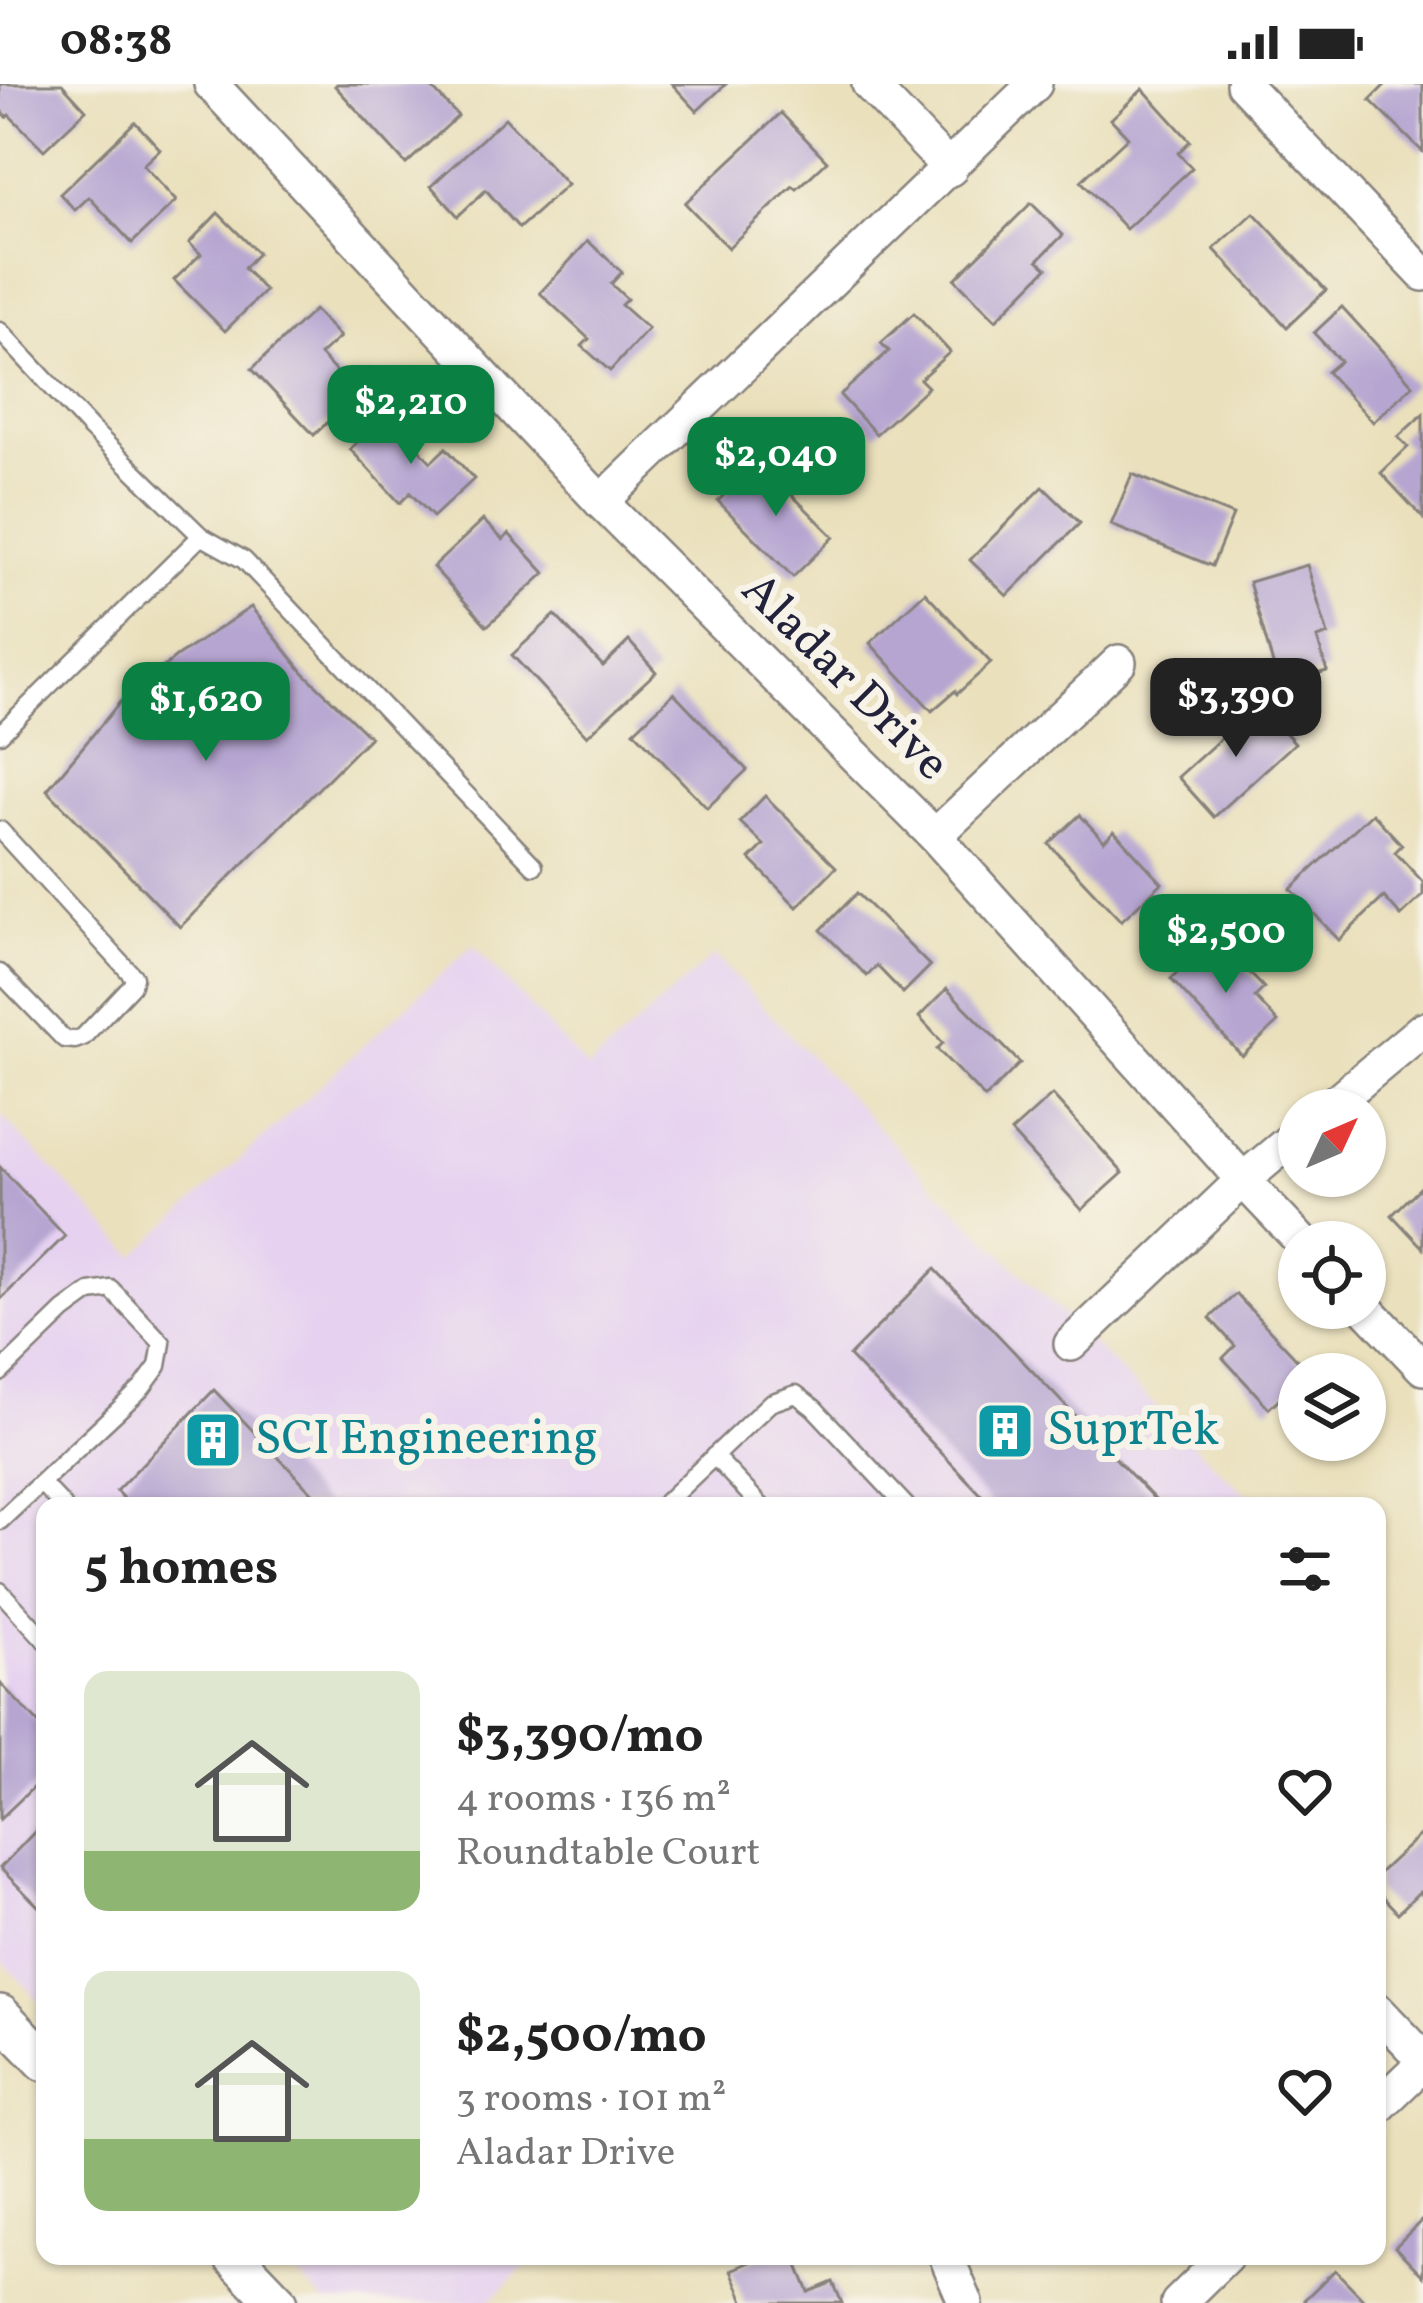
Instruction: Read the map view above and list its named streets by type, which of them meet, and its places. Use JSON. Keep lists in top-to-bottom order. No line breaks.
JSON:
{"streets":{"street":["Aladar Drive"]},"places":{"building":["SuprTek","SCI Engineering"]},"north":"top right","page":{"status":"08:38","price":["$2,210","$2,040","$3,390","$1,620","$2,500"],"heading":"5 homes","list":[{"name":"$3,390/mo","note":"4 rooms · 136 m² · Roundtable Court"},{"name":"$2,500/mo","note":"3 rooms · 101 m² · Aladar Drive"}]}}
